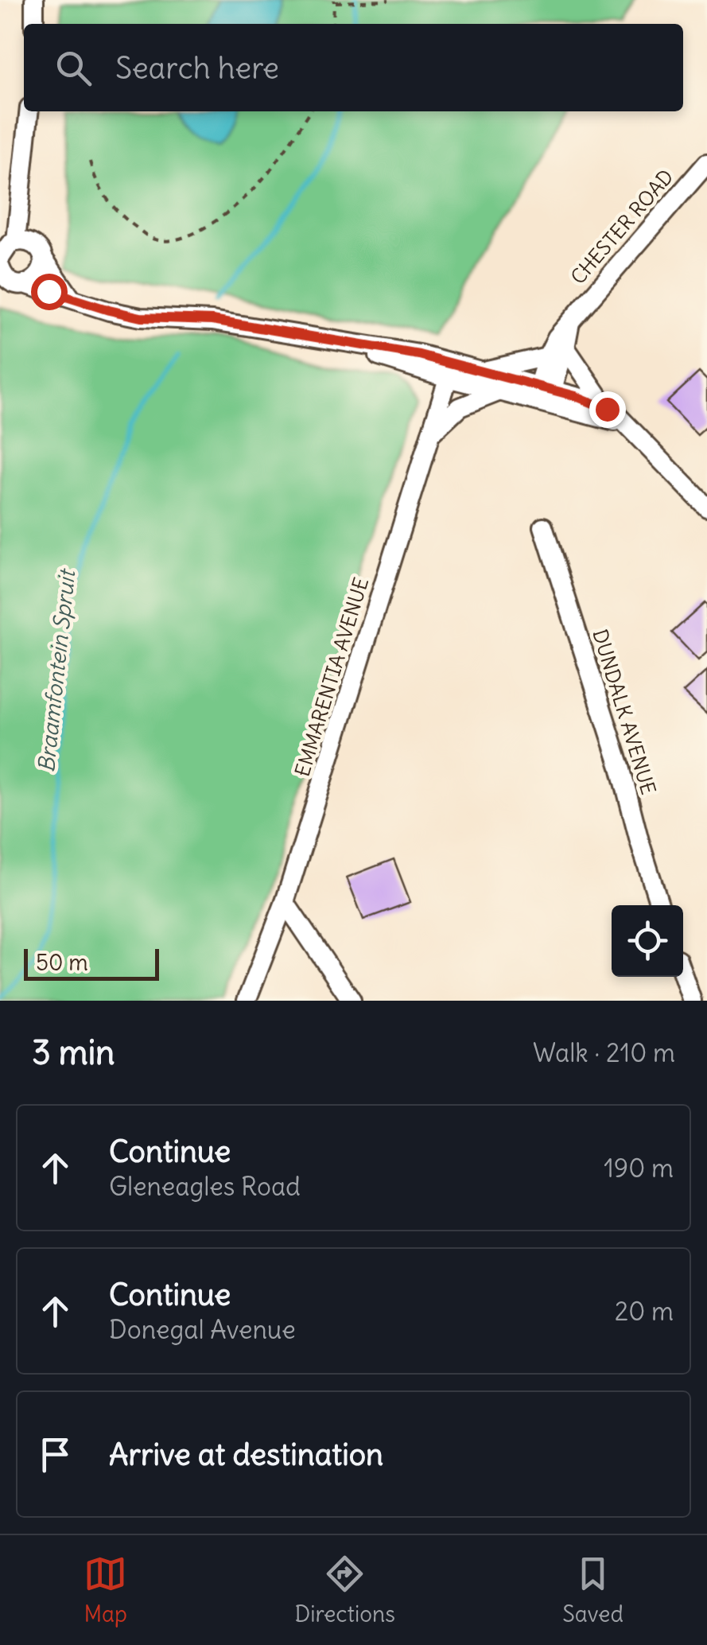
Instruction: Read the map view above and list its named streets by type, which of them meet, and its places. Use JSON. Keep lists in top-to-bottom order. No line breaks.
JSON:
{"streets":{"street":["CHESTER ROAD","EMMARENTIA AVENUE","DUNDALK AVENUE"]},"water":["Braamfontein Spruit"],"scale_bar":"50 m","page":{"search":"Search here","scale":"50 m","heading":["3 min","Walk · 210 m"],"list":[["Continue","Gleneagles Road","190 m"],["Continue","Donegal Avenue","20 m"],"Arrive at destination"],"nav":["Map","Directions","Saved"]}}
